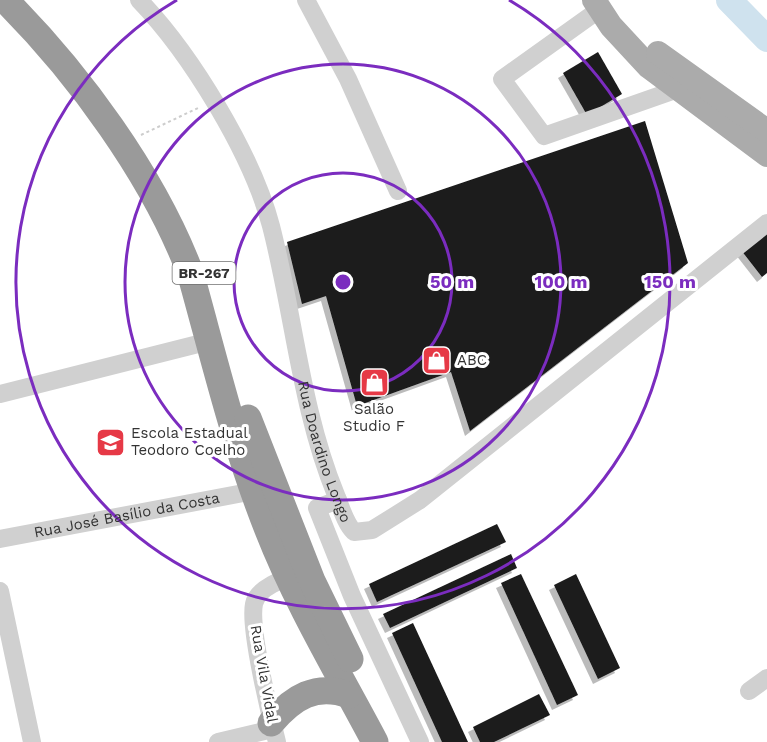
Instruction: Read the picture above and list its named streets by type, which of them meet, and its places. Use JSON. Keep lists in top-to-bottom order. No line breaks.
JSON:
{"streets":{"highway":["BR-267"],"street":["Rua Doardino Longo","Rua José Basílio da Costa","Rua Vila Vidal"]},"crossings":[["BR-267","Rua José Basílio da Costa"],["BR-267","Rua Vila Vidal"]],"places":{"shop":["ABC","Salão Studio F"],"school or university":["Escola Estadual Teodoro Coelho"]},"rings":["50 m","100 m","150 m"]}
